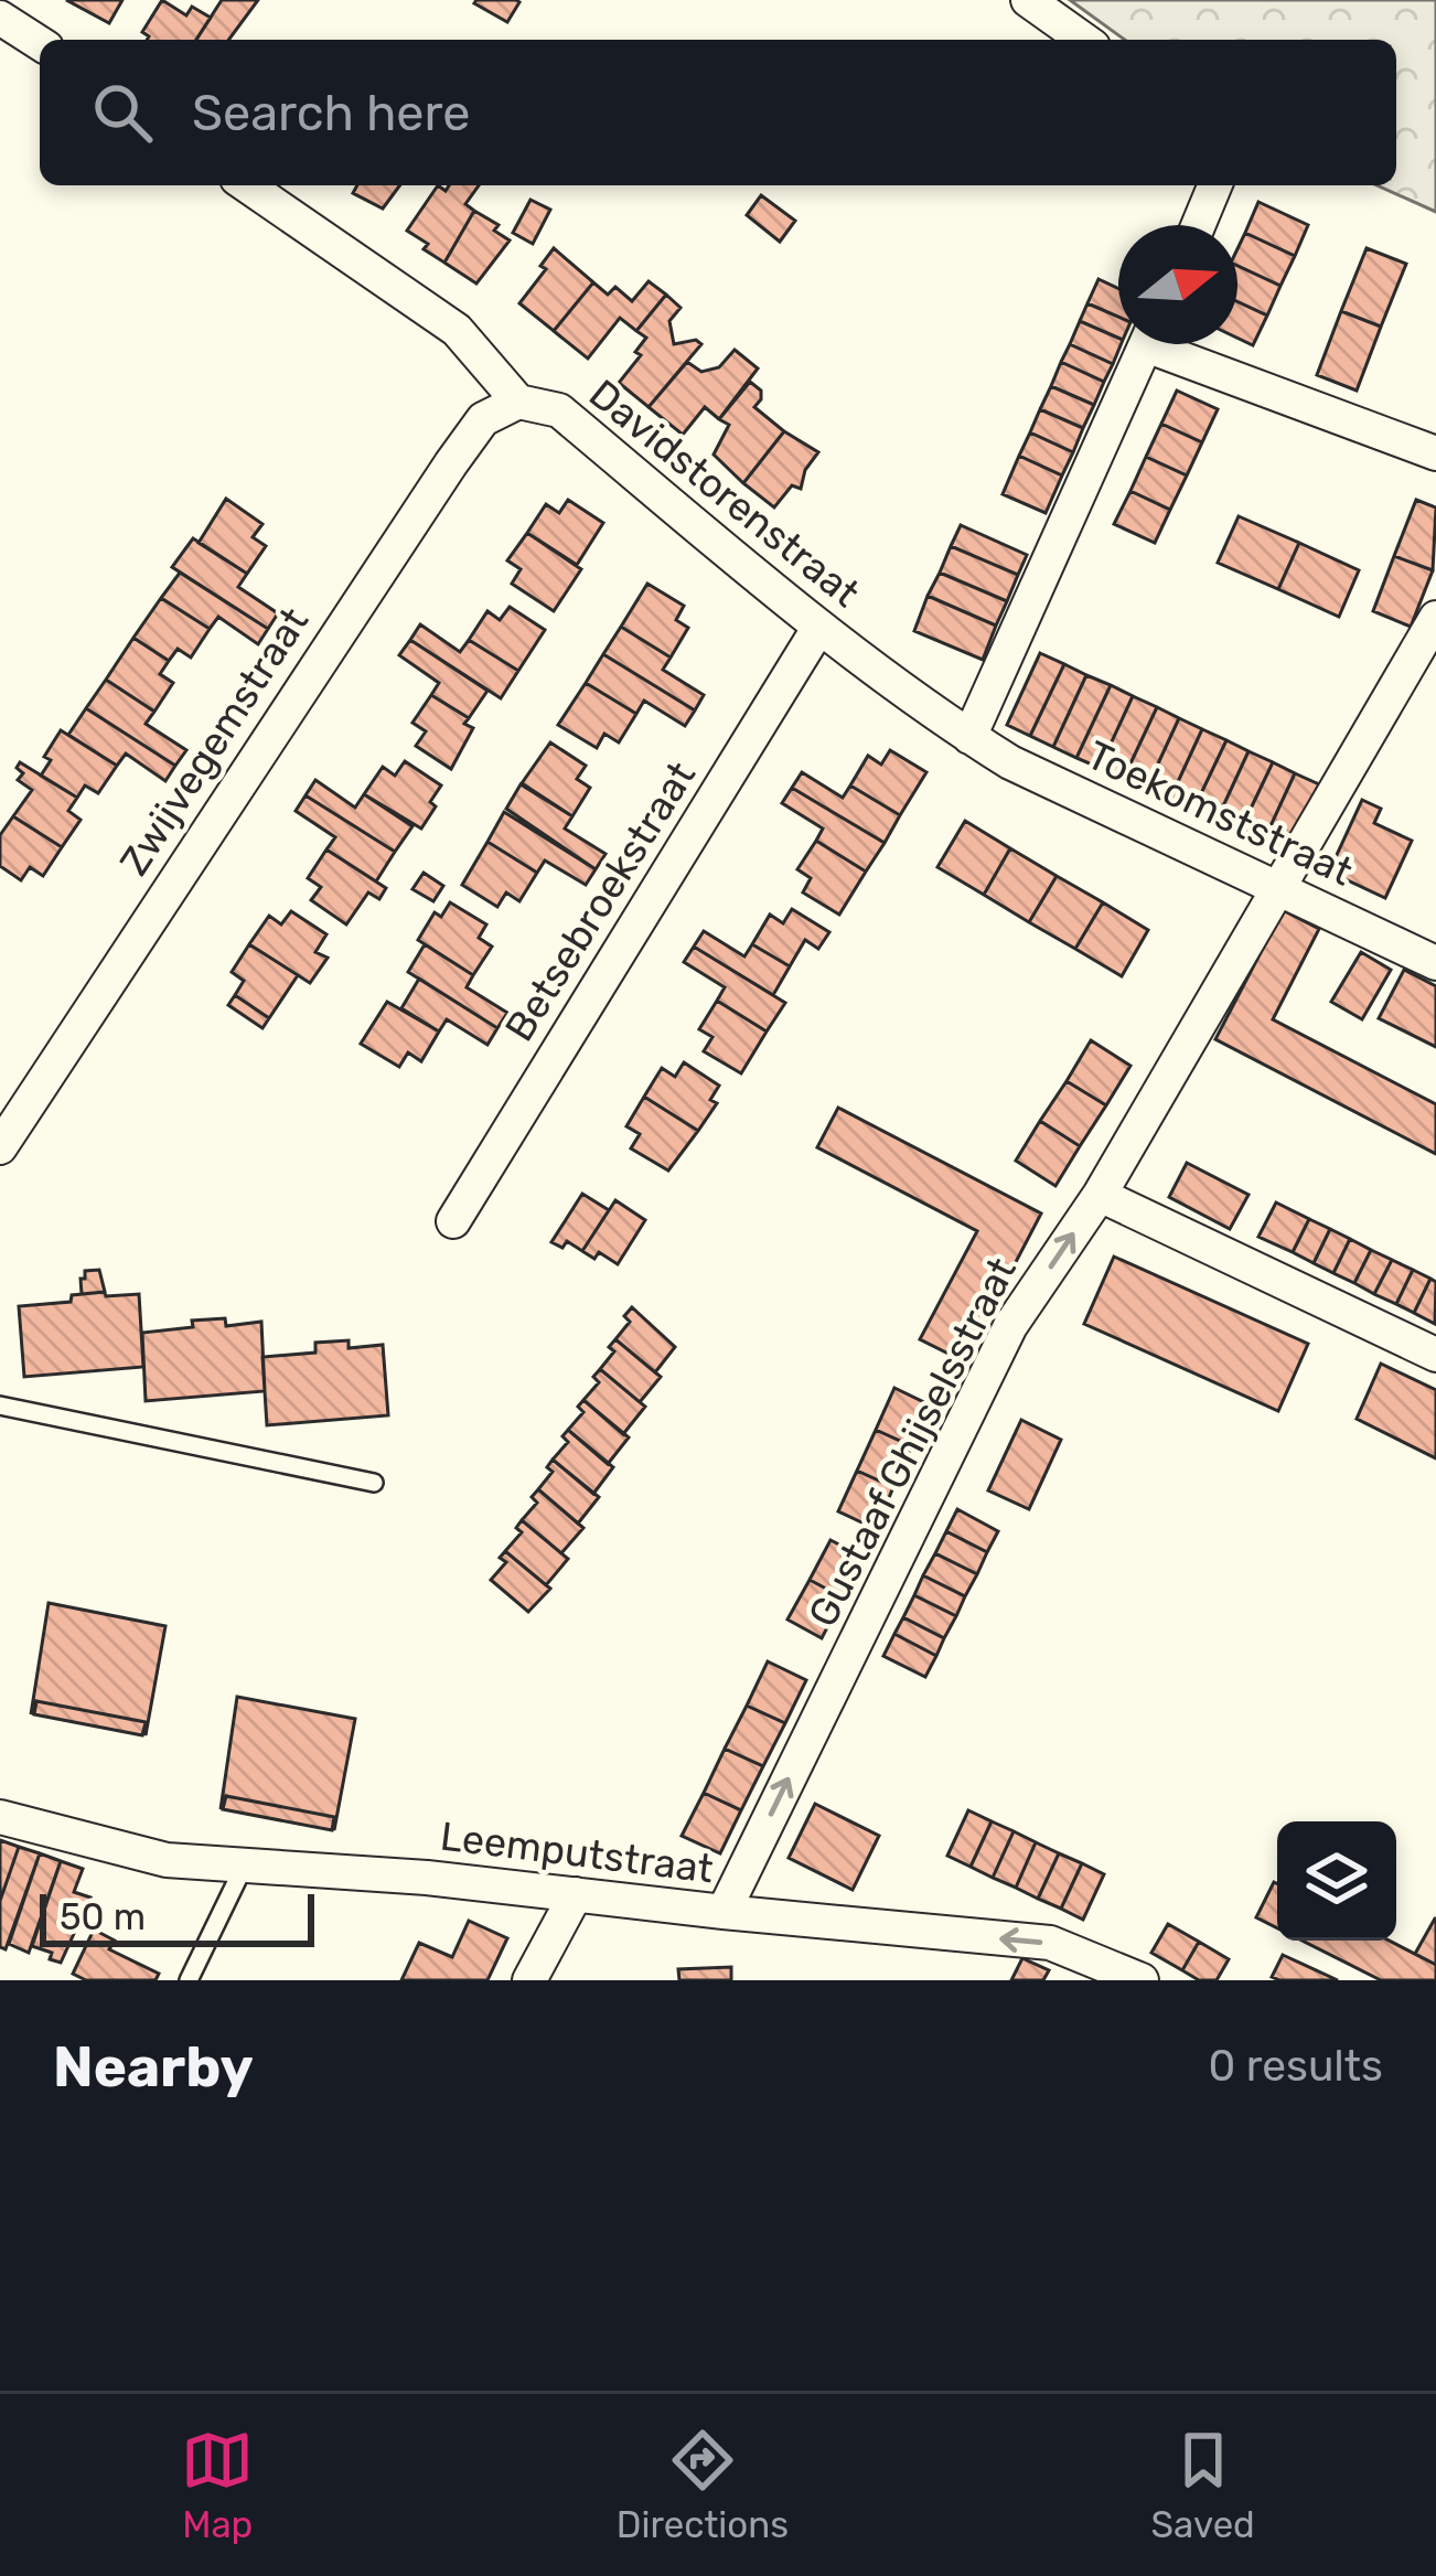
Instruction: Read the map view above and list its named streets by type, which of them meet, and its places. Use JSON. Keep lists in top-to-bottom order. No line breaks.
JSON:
{"streets":{"street":["Davidstorenstraat","Zwijvegemstraat","Toekomststraat","Betsebroekstraat","Gustaaf Ghijselsstraat","Leemputstraat"]},"crossings":[["Davidstorenstraat","Zwijvegemstraat"],["Davidstorenstraat","Toekomststraat"],["Davidstorenstraat","Betsebroekstraat"],["Toekomststraat","Gustaaf Ghijselsstraat"],["Gustaaf Ghijselsstraat","Leemputstraat"]],"one_way":["Gustaaf Ghijselsstraat","Leemputstraat"],"scale_bar":"50 m","north":"right","page":{"search":"Search here","scale":"50 m","heading":["Nearby","0 results"],"nav":["Map","Directions","Saved"]}}
